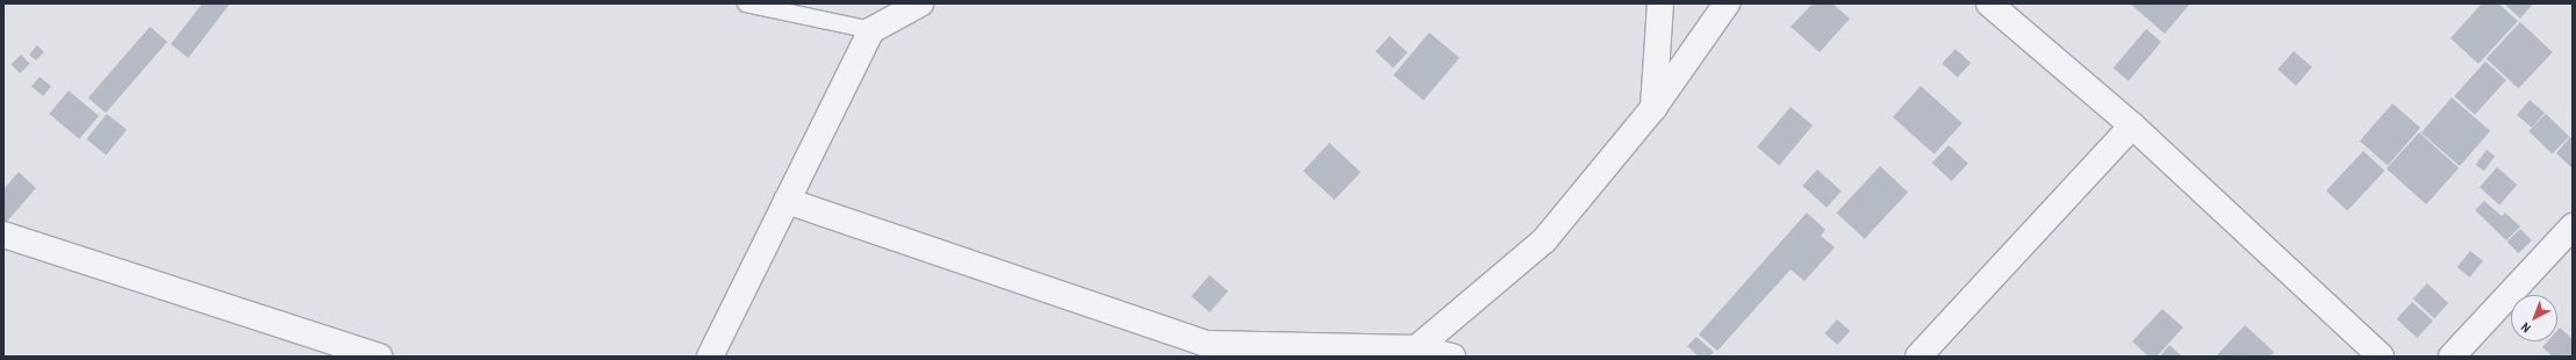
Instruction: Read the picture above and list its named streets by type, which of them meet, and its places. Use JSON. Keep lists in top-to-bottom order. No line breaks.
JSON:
{"north":"bottom left"}
